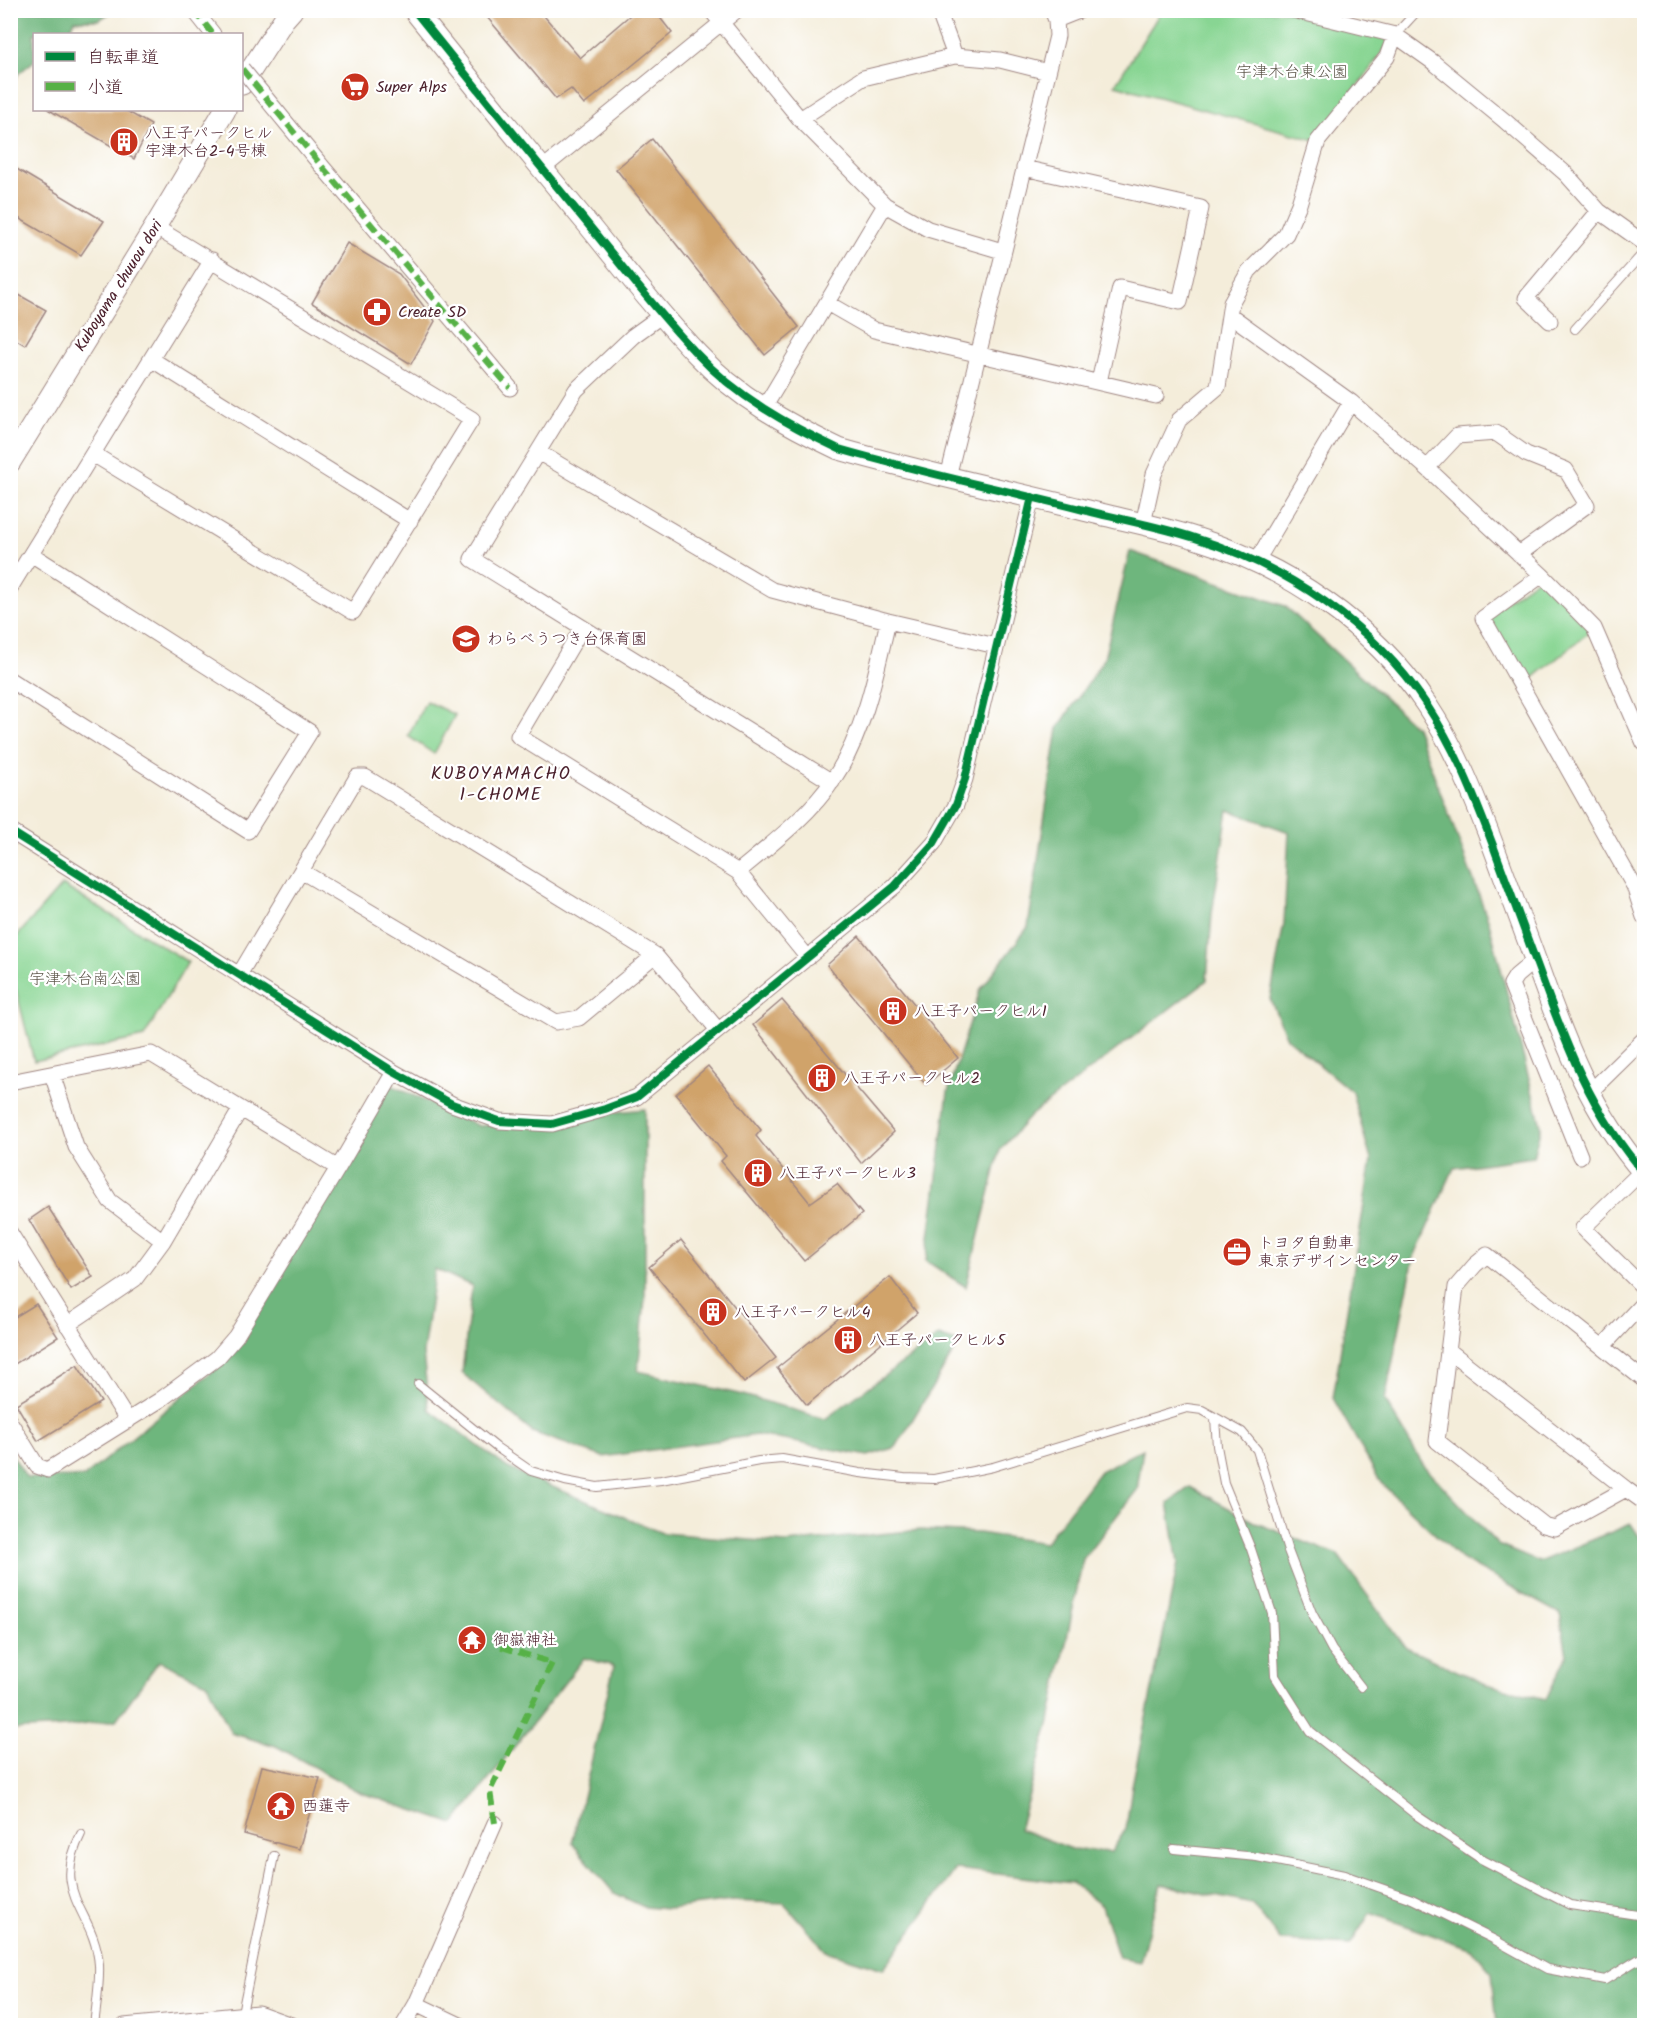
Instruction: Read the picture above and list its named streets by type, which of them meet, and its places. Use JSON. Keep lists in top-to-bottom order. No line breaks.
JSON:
{"streets":{"street":["Kuboyama chuuou dori"]},"districts":["KUBOYAMACHO 1-CHOME"],"parks":["宇津木台東公園","宇津木台南公園"],"places":{"supermarket":["Super Alps"],"building":["八王子パークヒル 宇津木台2-4号棟","八王子パークヒル1","八王子パークヒル2","八王子パークヒル3","八王子パークヒル4","八王子パークヒル5"],"pharmacy":["Create SD"],"school or university":["わらべうつき台保育園"],"office":["トヨタ自動車 東京デザインセンター"],"temple":["御嶽神社","西蓮寺"]},"legend":["自転車道","小道"]}
